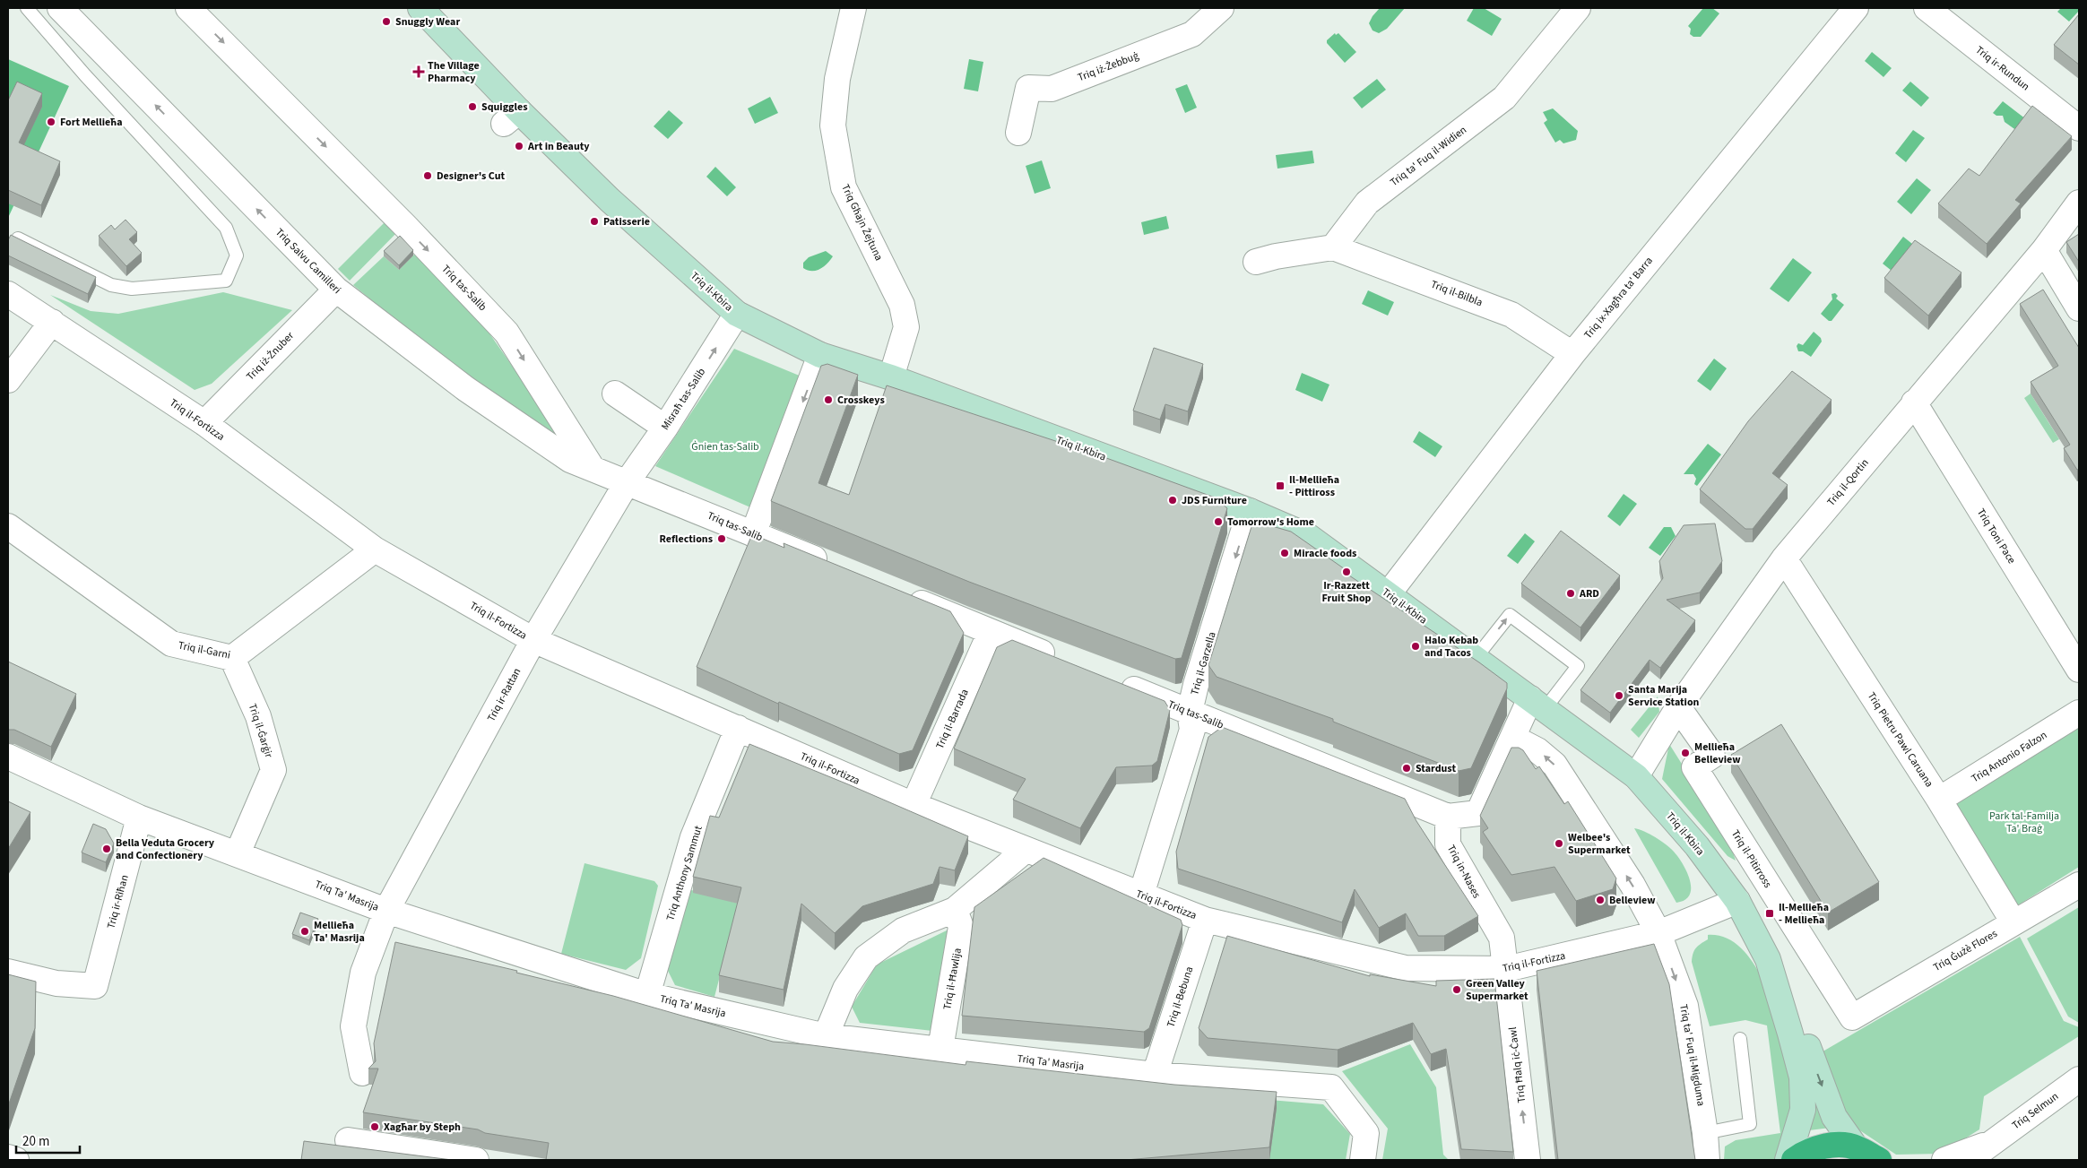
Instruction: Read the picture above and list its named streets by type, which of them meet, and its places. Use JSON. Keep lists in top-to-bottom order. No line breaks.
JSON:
{"streets":{"main road":["Triq il-Kbira"],"street":["Triq iż-Żebbuġ","Triq ir-Rundun","Triq ta' Fuq il-Widien","Triq Għajn Żejtuna","Triq Salvu Camilleri","Triq tas-Salib","Triq il-Bilbla","Triq ix-Xagħra ta' Barra","Triq iż-Żnuber","Misraħ tas-Salib","Triq il-Fortizza","Triq il-Qortin","Triq Toni Pace","Triq il-Garni","Triq il-Garzella","Triq ir-Rattan","Triq il-Barrada","Triq il-Ġarġir","Triq Pietru Pawl Caruana","Triq Antonio Falzon","Triq il-Pitirross","Triq in-Nases","Triq Anthony Sammut","Triq Ta' Masrija","Triq ir-Riħan","Triq Ġużè Flores","Triq il-Ħawlija","Triq il-Bebuna","Triq ta' Fuq il-Migduma","Triq Ħalq iċ-Ċawl","Triq Selmun"]},"crossings":[["Triq ta' Fuq il-Widien","Triq il-Bilbla"],["Triq Għajn Żejtuna","Triq il-Kbira"],["Triq Salvu Camilleri","Triq tas-Salib"],["Triq Salvu Camilleri","Triq iż-Żnuber"],["Triq tas-Salib","Misraħ tas-Salib"],["Triq tas-Salib","Triq il-Garzella"],["Triq tas-Salib","Triq ir-Rattan"],["Triq tas-Salib","Triq in-Nases"],["Triq il-Kbira","Triq ix-Xagħra ta' Barra"],["Triq il-Kbira","Misraħ tas-Salib"],["Triq il-Kbira","Triq il-Fortizza"],["Triq il-Kbira","Triq il-Qortin"],["Triq il-Kbira","Triq il-Garzella"],["Triq il-Bilbla","Triq ix-Xagħra ta' Barra"],["Triq iż-Żnuber","Triq il-Fortizza"],["Misraħ tas-Salib","Triq ir-Rattan"],["Triq il-Fortizza","Triq il-Garni"],["Triq il-Fortizza","Triq il-Garzella"],["Triq il-Fortizza","Triq ir-Rattan"],["Triq il-Fortizza","Triq il-Barrada"],["Triq il-Fortizza","Triq in-Nases"],["Triq il-Fortizza","Triq Anthony Sammut"],["Triq il-Fortizza","Triq il-Bebuna"],["Triq il-Fortizza","Triq ta' Fuq il-Migduma"],["Triq il-Fortizza","Triq Ħalq iċ-Ċawl"],["Triq il-Qortin","Triq Toni Pace"],["Triq il-Qortin","Triq Pietru Pawl Caruana"],["Triq il-Qortin","Triq il-Pitirross"],["Triq il-Garni","Triq il-Ġarġir"],["Triq ir-Rattan","Triq Ta' Masrija"],["Triq il-Ġarġir","Triq Ta' Masrija"],["Triq Pietru Pawl Caruana","Triq Antonio Falzon"],["Triq Pietru Pawl Caruana","Triq Ġużè Flores"],["Triq il-Pitirross","Triq Ġużè Flores"],["Triq in-Nases","Triq Ħalq iċ-Ċawl"],["Triq Anthony Sammut","Triq Ta' Masrija"],["Triq Ta' Masrija","Triq ir-Riħan"],["Triq Ta' Masrija","Triq il-Ħawlija"],["Triq Ta' Masrija","Triq il-Bebuna"]],"one_way":["Triq Salvu Camilleri","Triq tas-Salib","Triq il-Garzella","Triq Ħalq iċ-Ċawl"],"parks":["Ġnien tas-Salib","Park tal-Familja Ta' Braġ"],"places":{"other":["Snuggly Wear","Squiggles","Fort Mellieħa","Art in Beauty","Designer's Cut","Patisserie","Crosskeys","JDS Furniture","Tomorrow's Home","Reflections","Miracle foods","Ir-Razzett Fruit Shop","ARD","Halo Kebab and Tacos","Santa Marija Service Station","Mellieħa Belleview","Stardust","Welbee's Supermarket","Bella Veduta Grocery and Confectionery","Belleview","Mellieħa Ta' Masrija","Green Valley Supermarket","Xagħar by Steph"],"health":["The Village Pharmacy"],"transit":["Il-Mellieħa - Pittiross","Il-Mellieħa - Mellieħa"]},"scale_bar":"20 m"}
